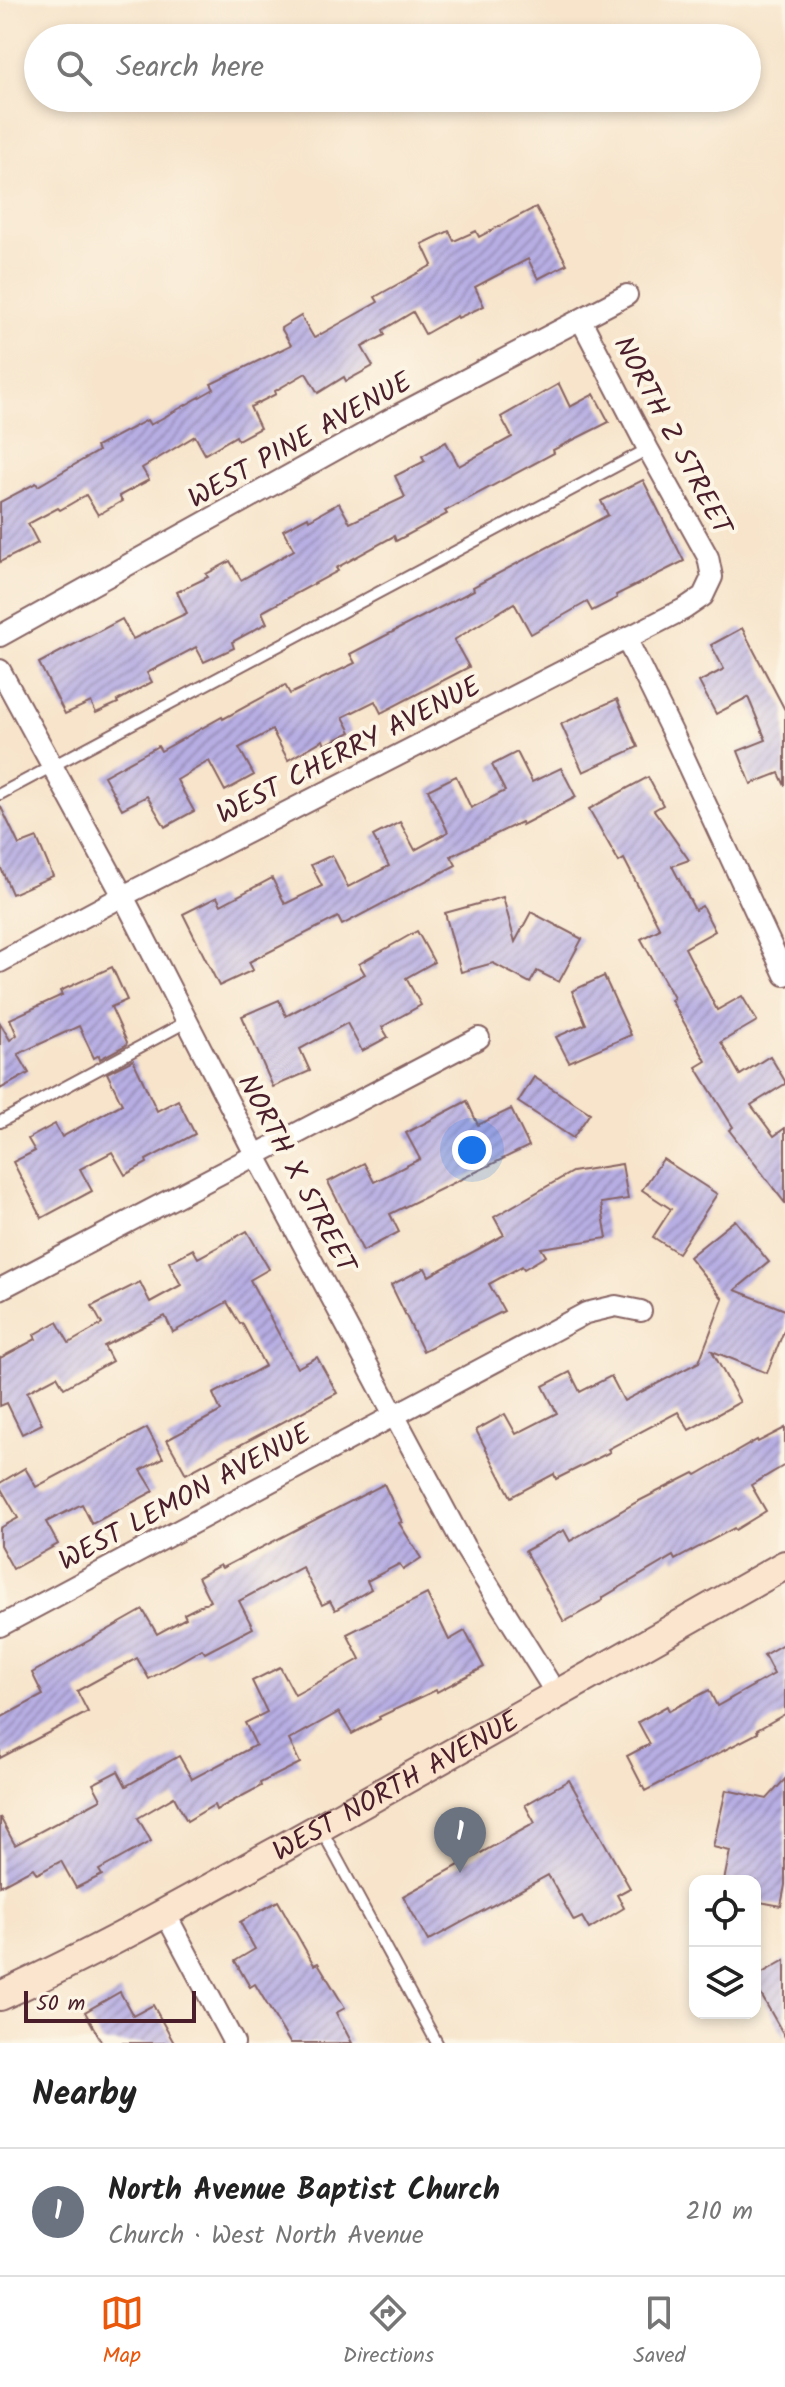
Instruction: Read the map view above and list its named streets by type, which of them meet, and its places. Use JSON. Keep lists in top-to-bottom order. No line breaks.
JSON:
{"streets":{"street":["NORTH Z STREET","WEST PINE AVENUE","WEST CHERRY AVENUE","NORTH X STREET","WEST LEMON AVENUE","WEST NORTH AVENUE"]},"crossings":[["NORTH Z STREET","WEST PINE AVENUE"],["NORTH Z STREET","WEST CHERRY AVENUE"],["WEST CHERRY AVENUE","NORTH X STREET"],["NORTH X STREET","WEST LEMON AVENUE"],["NORTH X STREET","WEST NORTH AVENUE"]],"scale_bar":"50 m","page":{"search":"Search here","pins":"1","scale":"50 m","heading":"Nearby","list":[{"mark":"1","name":"North Avenue Baptist Church","note":"Church · West North Avenue","value":"210 m"}],"nav":["Map","Directions","Saved"]}}
